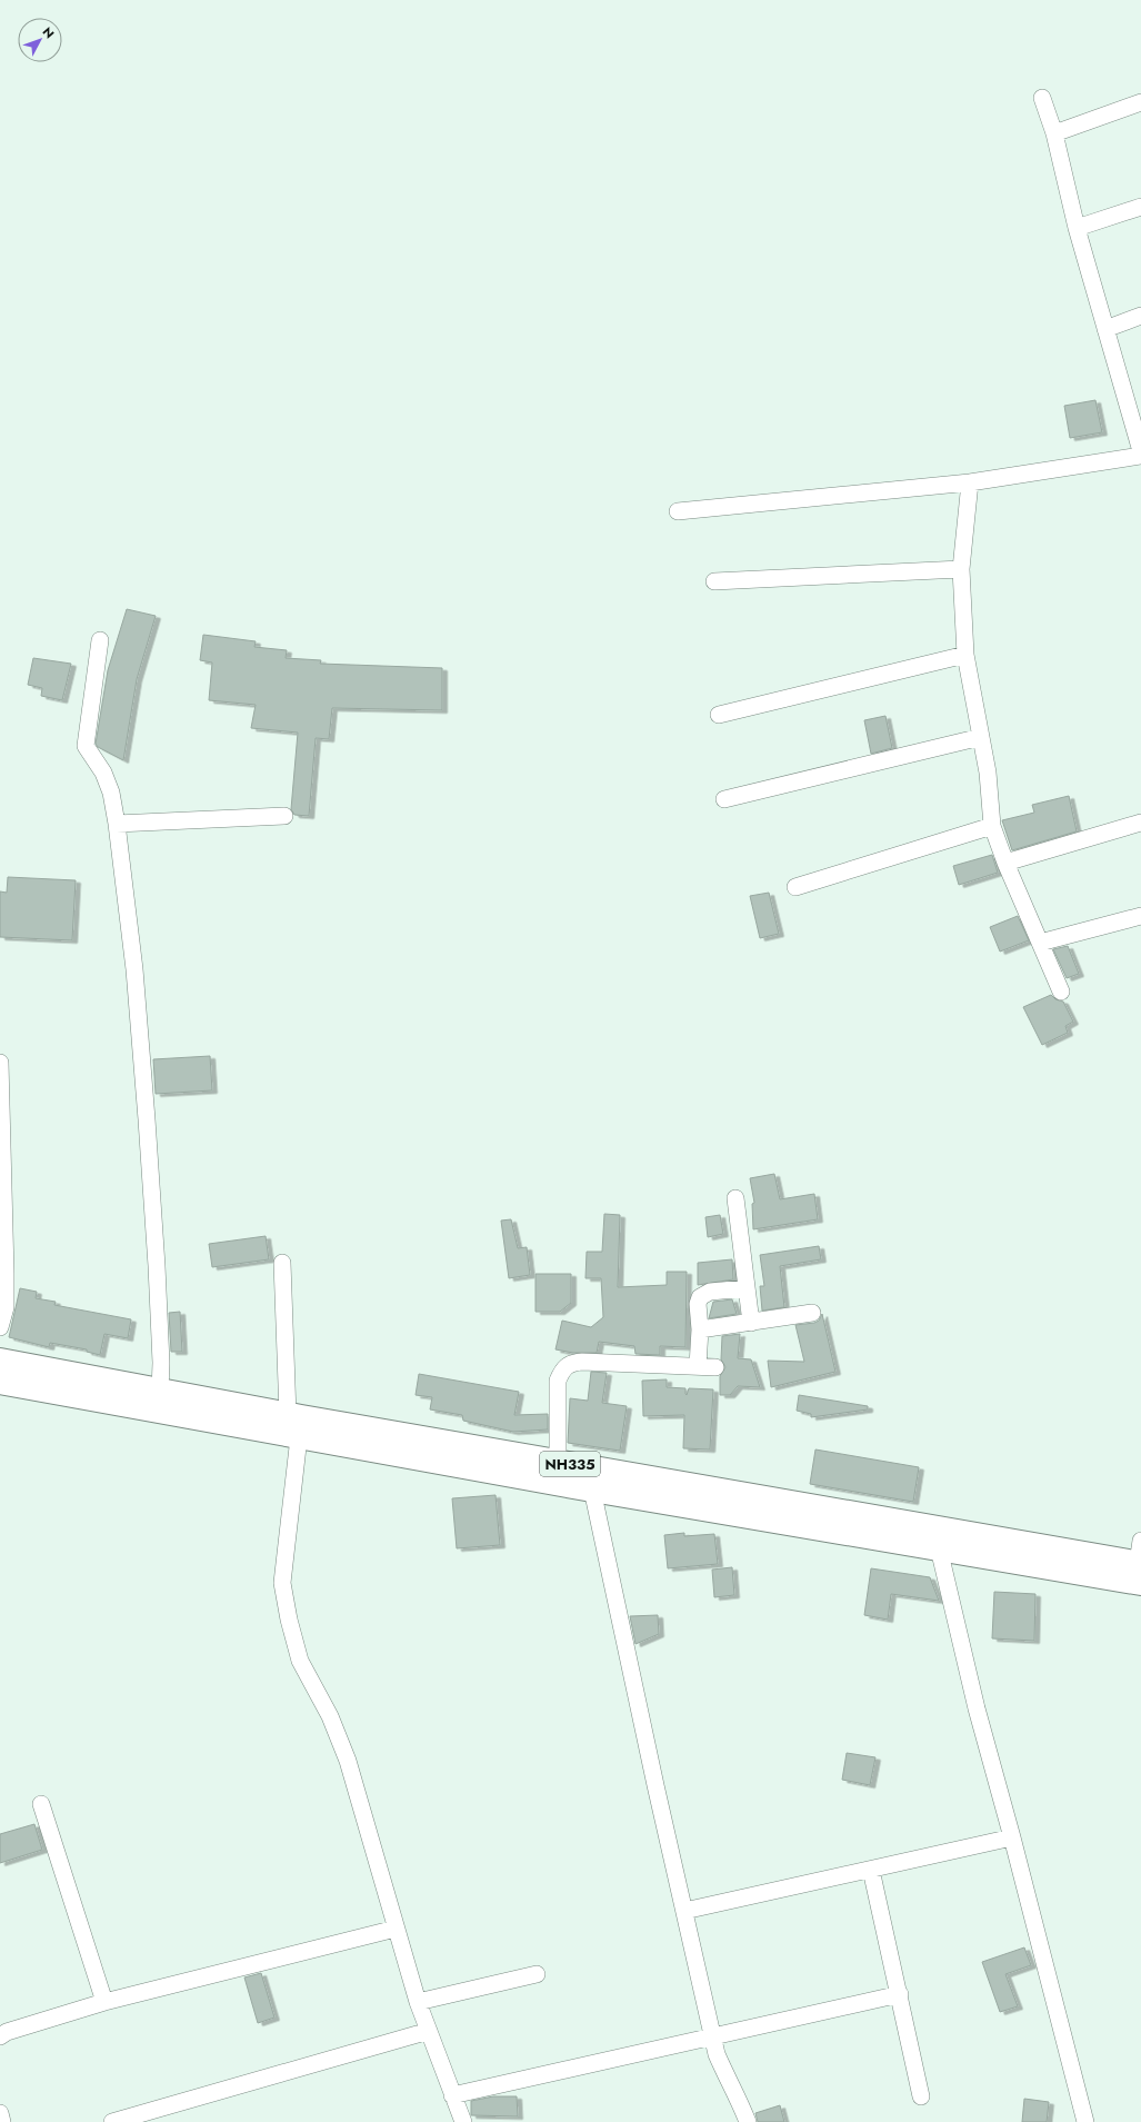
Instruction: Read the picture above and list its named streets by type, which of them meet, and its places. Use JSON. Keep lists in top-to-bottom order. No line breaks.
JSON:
{"streets":{"highway":["NH335"]},"north":"top right"}
